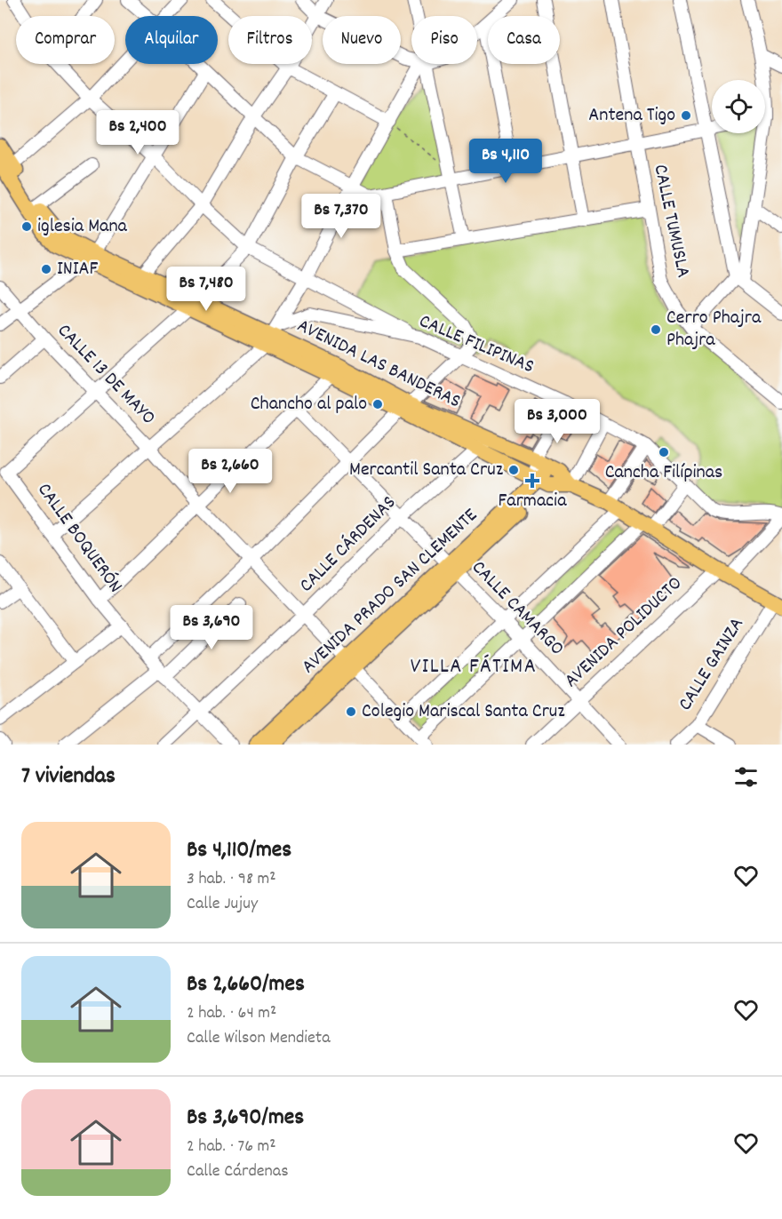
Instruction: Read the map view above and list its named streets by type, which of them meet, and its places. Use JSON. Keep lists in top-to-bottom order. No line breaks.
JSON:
{"streets":{"main road":["AVENIDA LAS BANDERAS","AVENIDA PRADO SAN CLEMENTE"],"street":["CALLE TUMUSLA","CALLE FILIPINAS","CALLE 13 DE MAYO","CALLE BOQUERÓN","CALLE CÁRDENAS","CALLE CAMARGO","AVENIDA POLIDUCTO","CALLE GAINZA"]},"crossings":[["CALLE FILIPINAS","AVENIDA LAS BANDERAS"],["CALLE FILIPINAS","AVENIDA POLIDUCTO"],["AVENIDA LAS BANDERAS","CALLE CÁRDENAS"],["AVENIDA LAS BANDERAS","AVENIDA PRADO SAN CLEMENTE"],["AVENIDA LAS BANDERAS","AVENIDA POLIDUCTO"],["AVENIDA LAS BANDERAS","CALLE GAINZA"],["CALLE 13 DE MAYO","CALLE BOQUERÓN"],["CALLE 13 DE MAYO","CALLE CÁRDENAS"],["CALLE 13 DE MAYO","AVENIDA PRADO SAN CLEMENTE"],["CALLE BOQUERÓN","CALLE CÁRDENAS"],["CALLE CÁRDENAS","CALLE CAMARGO"],["AVENIDA PRADO SAN CLEMENTE","CALLE CAMARGO"],["CALLE CAMARGO","AVENIDA POLIDUCTO"]],"districts":["VILLA FÁTIMA"],"places":{"other":["Antena Tigo","iglesia Mana","INIAF","Cerro Phajra Phajra","Chancho al palo","Cancha Filípinas","Mercantil Santa Cruz","Colegio Mariscal Santa Cruz"],"health":["Farmacia"]},"page":{"chip":["Comprar","Alquilar","Filtros","Nuevo","Piso","Casa"],"price":["Bs 2,400","Bs 4,110","Bs 7,370","Bs 7,480","Bs 3,000","Bs 2,660","Bs 3,690"],"heading":"7 viviendas","list":[{"name":"Bs 4,110/mes","note":"3 hab. · 98 m² · Calle Jujuy"},{"name":"Bs 2,660/mes","note":"2 hab. · 64 m² · Calle Wilson Mendieta"},{"name":"Bs 3,690/mes","note":"2 hab. · 76 m² · Calle Cárdenas"}]}}
